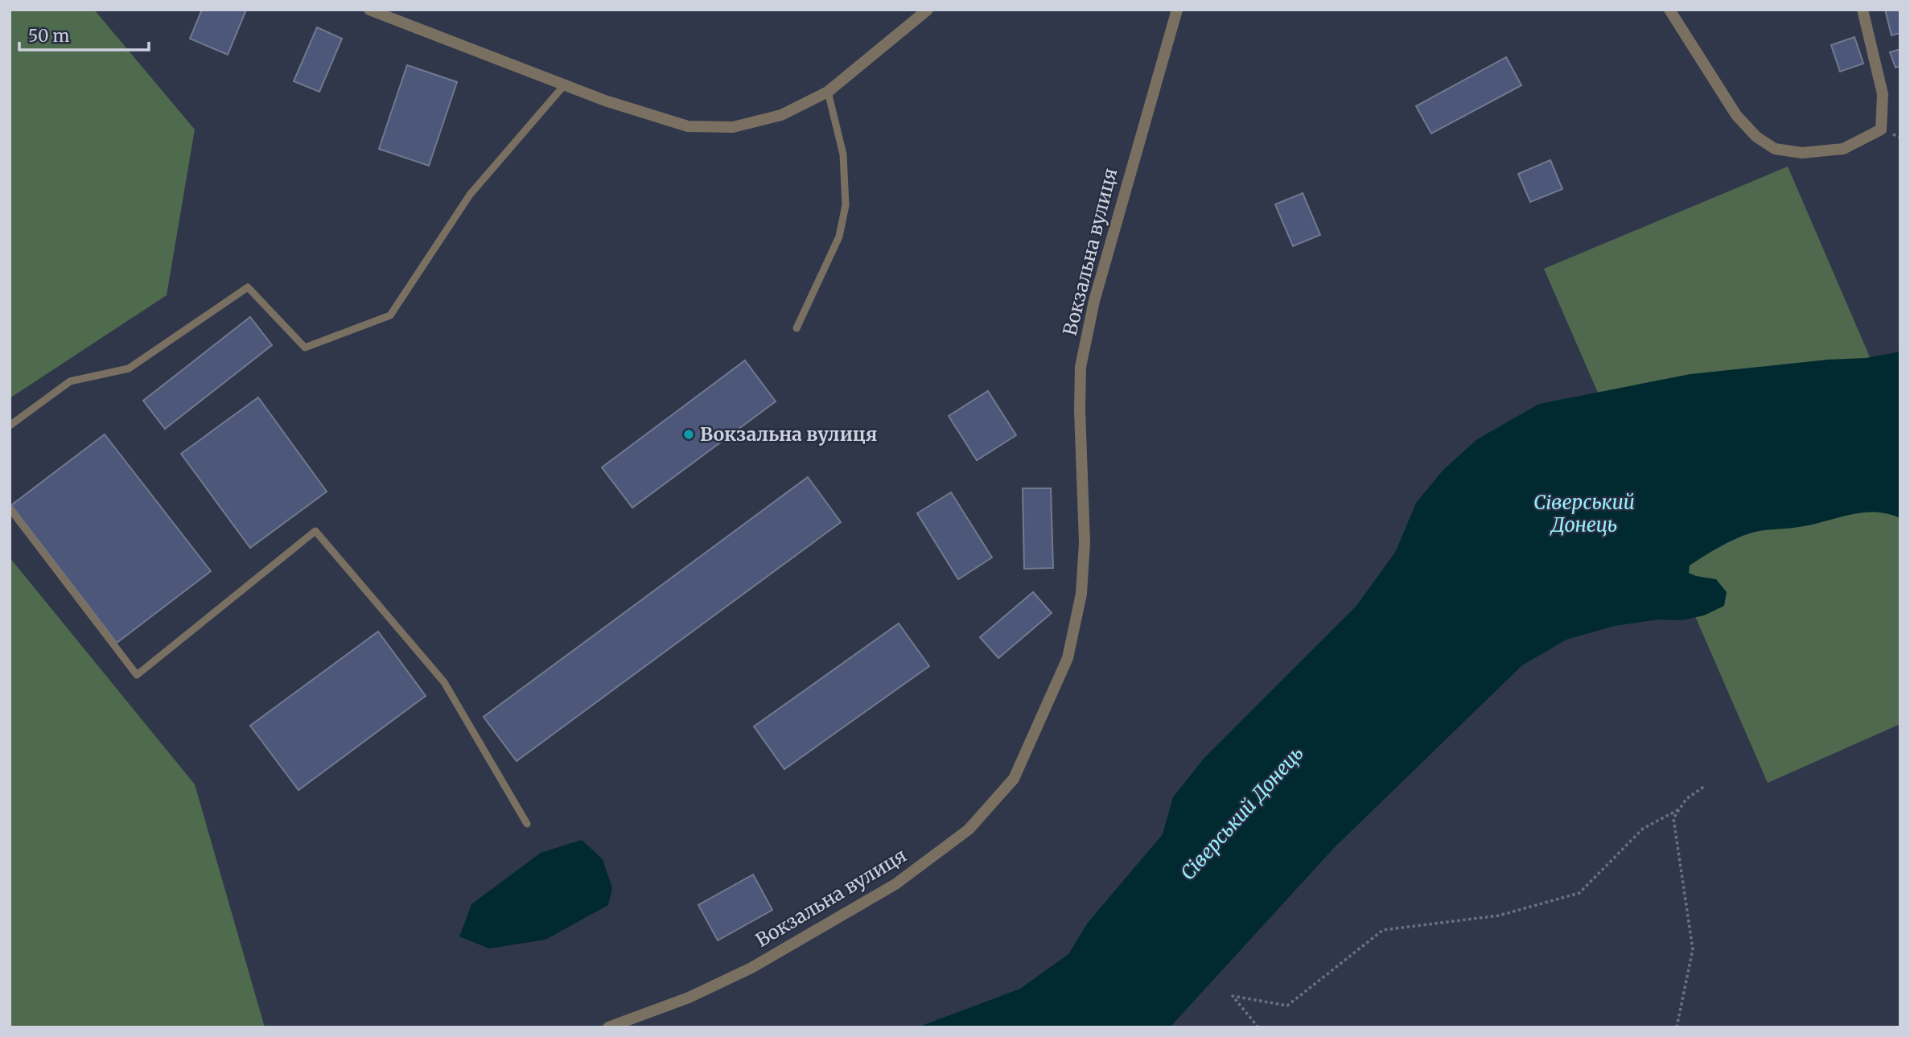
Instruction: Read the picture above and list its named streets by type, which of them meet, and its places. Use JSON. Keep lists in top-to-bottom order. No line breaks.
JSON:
{"streets":{"street":["Вокзальна вулиця"]},"water":["Сіверський Донець"],"places":["Вокзальна вулиця"],"scale_bar":"50 m"}
